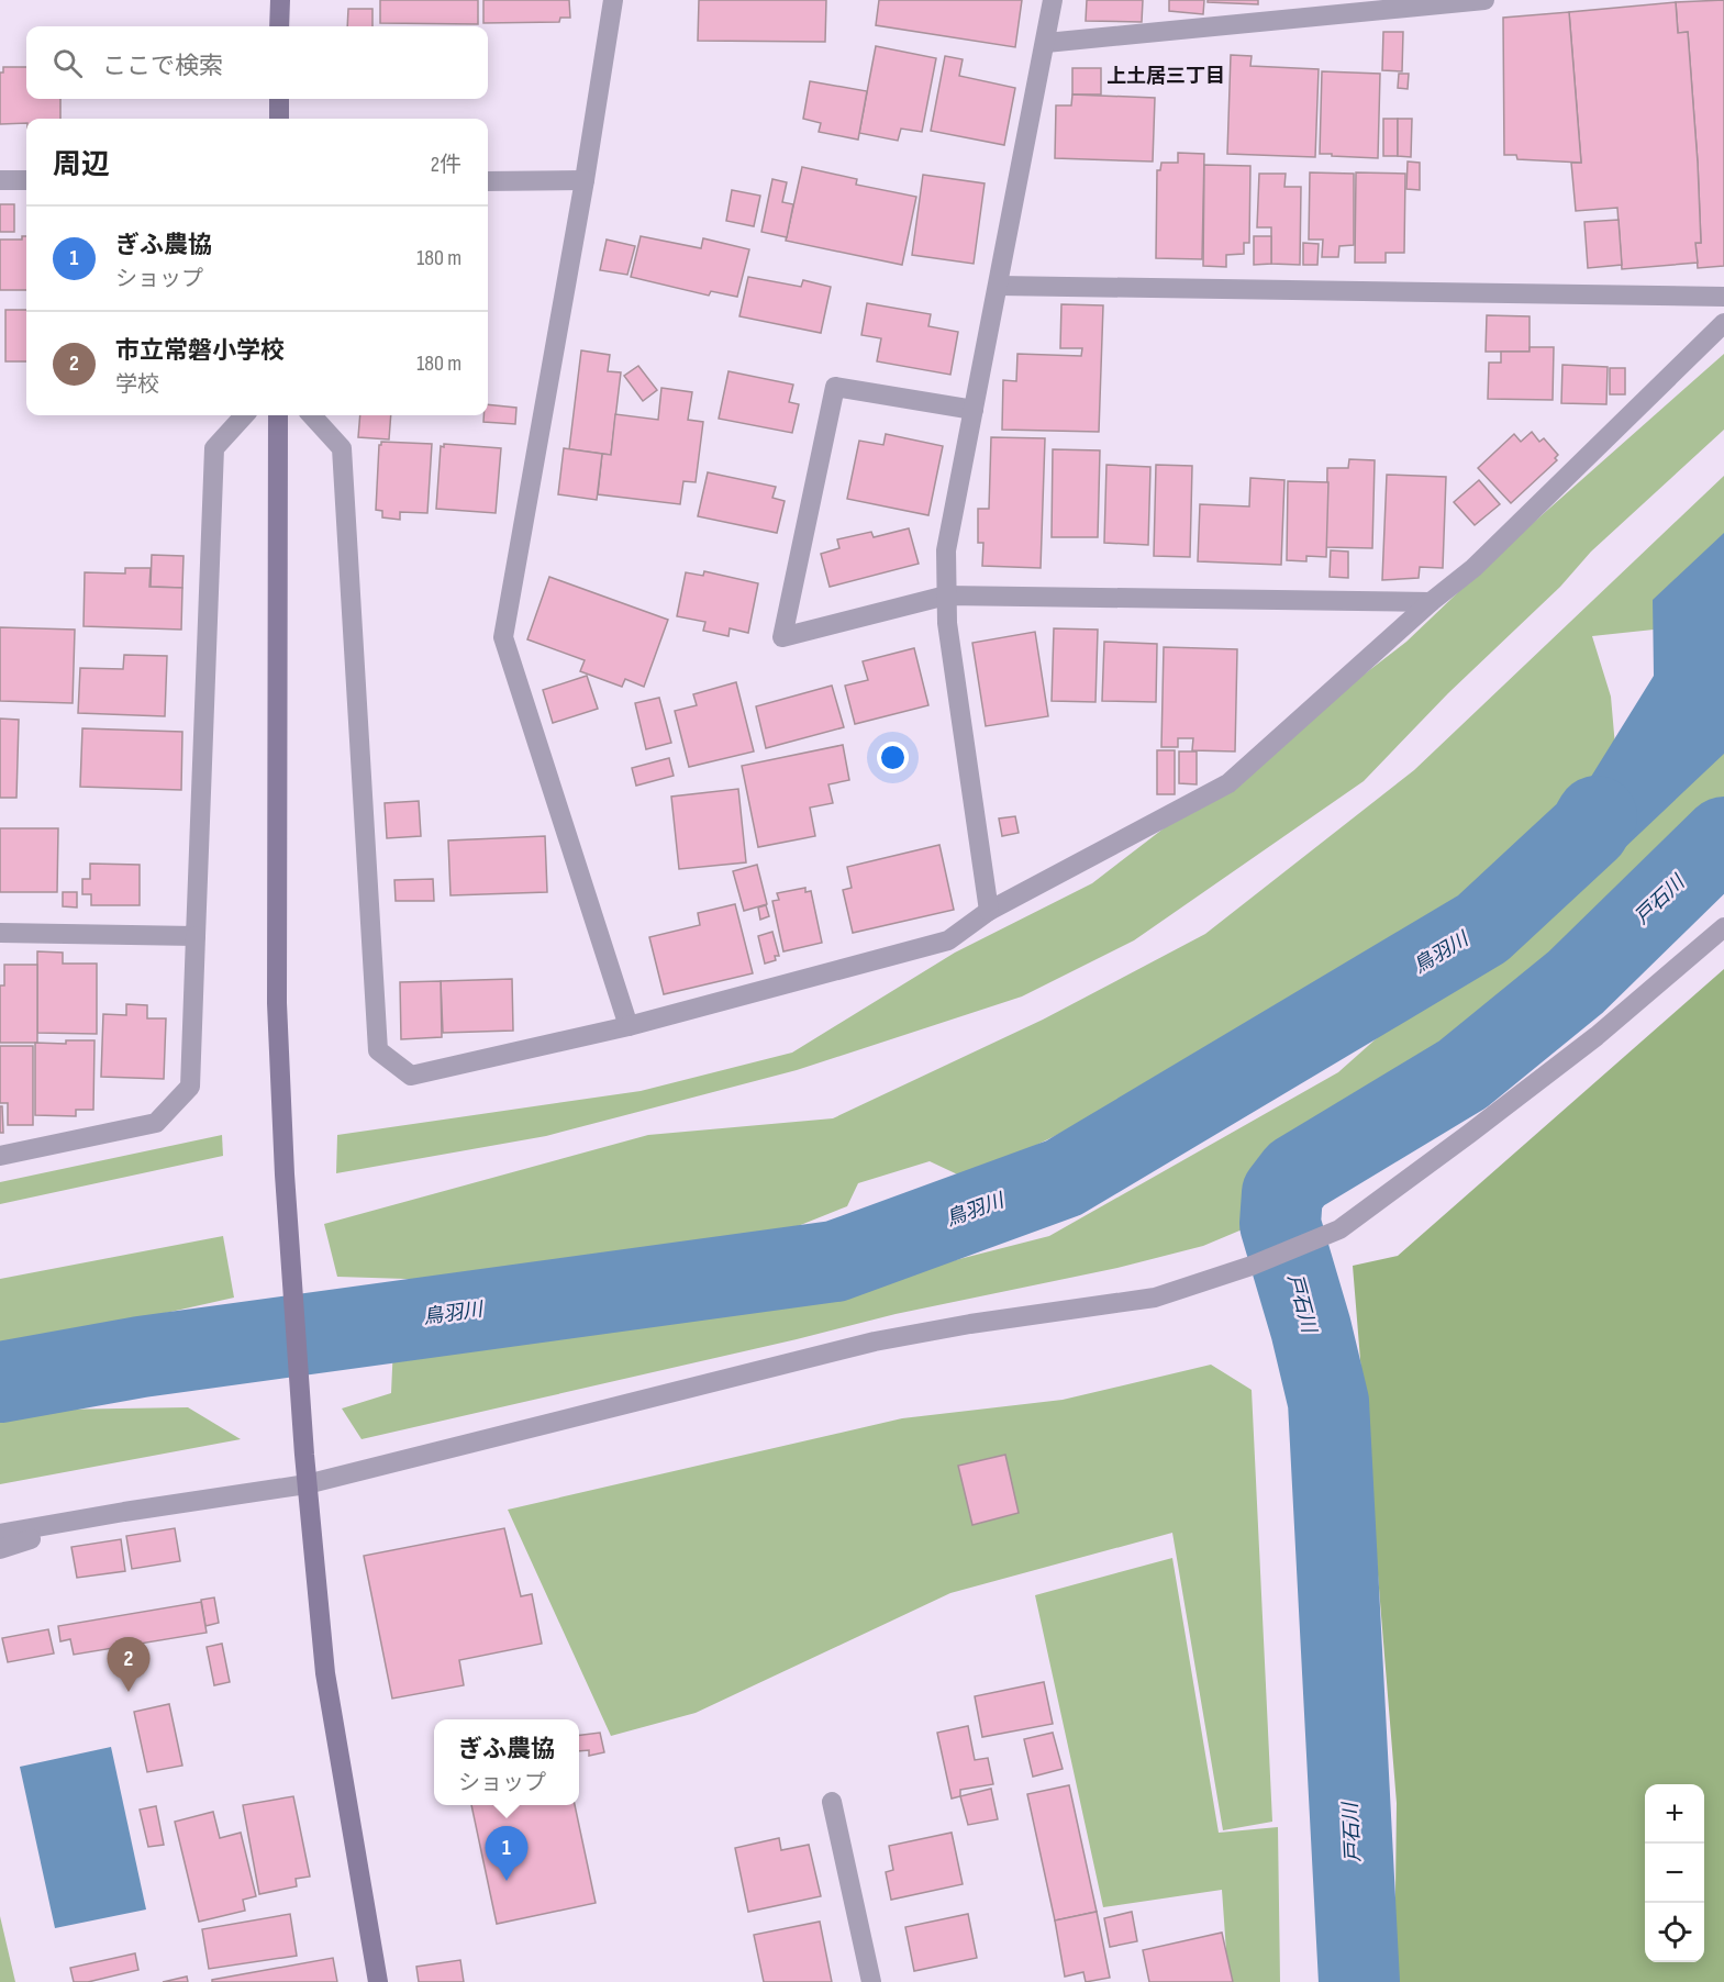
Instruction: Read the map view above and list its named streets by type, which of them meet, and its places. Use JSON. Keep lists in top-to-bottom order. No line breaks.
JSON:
{"districts":["上土居三丁目"],"water":["戸石川","鳥羽川"],"page":{"search":"ここで検索","heading":["周辺","2件"],"list":[{"mark":"1","name":"ぎふ農協","note":"ショップ","value":"180 m"},{"mark":"2","name":"市立常磐小学校","note":"学校","value":"180 m"}],"pins":["2","1"],"popup":["ぎふ農協","ショップ"],"map_buttons":["+","−"]}}
